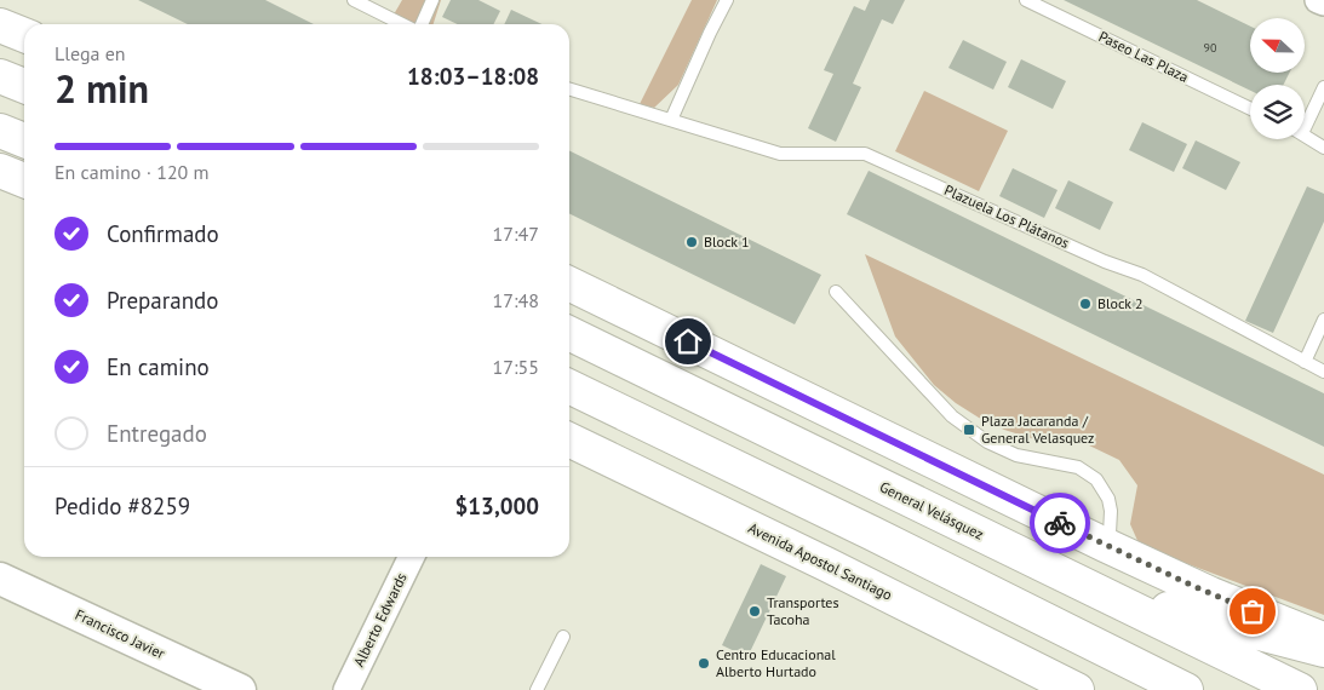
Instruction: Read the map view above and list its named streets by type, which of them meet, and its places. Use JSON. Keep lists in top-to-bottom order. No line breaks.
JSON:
{"streets":{"main road":["General Velásquez","Avenida Apostol Santiago"],"street":["Alberto Edwards","Francisco Javier"],"lane":["Paseo Las Plaza","Plazuela Los Plátanos"]},"places":{"other":["Block 1","Block 2","Transportes Tacoha","Centro Educacional Alberto Hurtado"],"transit":["Plaza Jacaranda / General Velasquez"]},"house_numbers":["90"],"north":"left","page":{"heading":["2 min","Llega en","18:03–18:08"],"panel":["Pedido #8259","$13,000"],"bar":"En camino · 120 m","list":[["Confirmado","17:47"],["Preparando","17:48"],["En camino","17:55"],"Entregado"]}}
